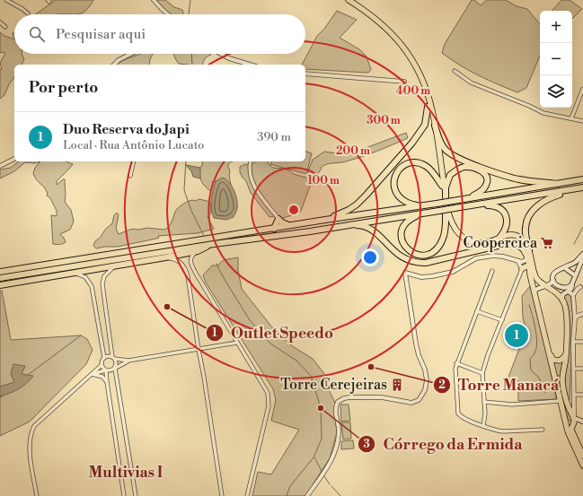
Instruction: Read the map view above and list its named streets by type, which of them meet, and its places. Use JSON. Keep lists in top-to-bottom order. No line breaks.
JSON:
{"districts":["Multivias I"],"places":{"supermarket":["Coopercica"],"other":["Outlet Speedo","Torre Manacá","Córrego da Ermida"],"building":["Torre Cerejeiras"]},"page":{"map_buttons":["+","−"],"search":"Pesquisar aqui","heading":"Por perto","list":[{"mark":"1","name":"Duo Reserva do Japi","note":"Local · Rua Antônio Lucato","value":"390 m"}],"pins":"1"},"rings":["400 m","300 m","200 m","100 m"]}
